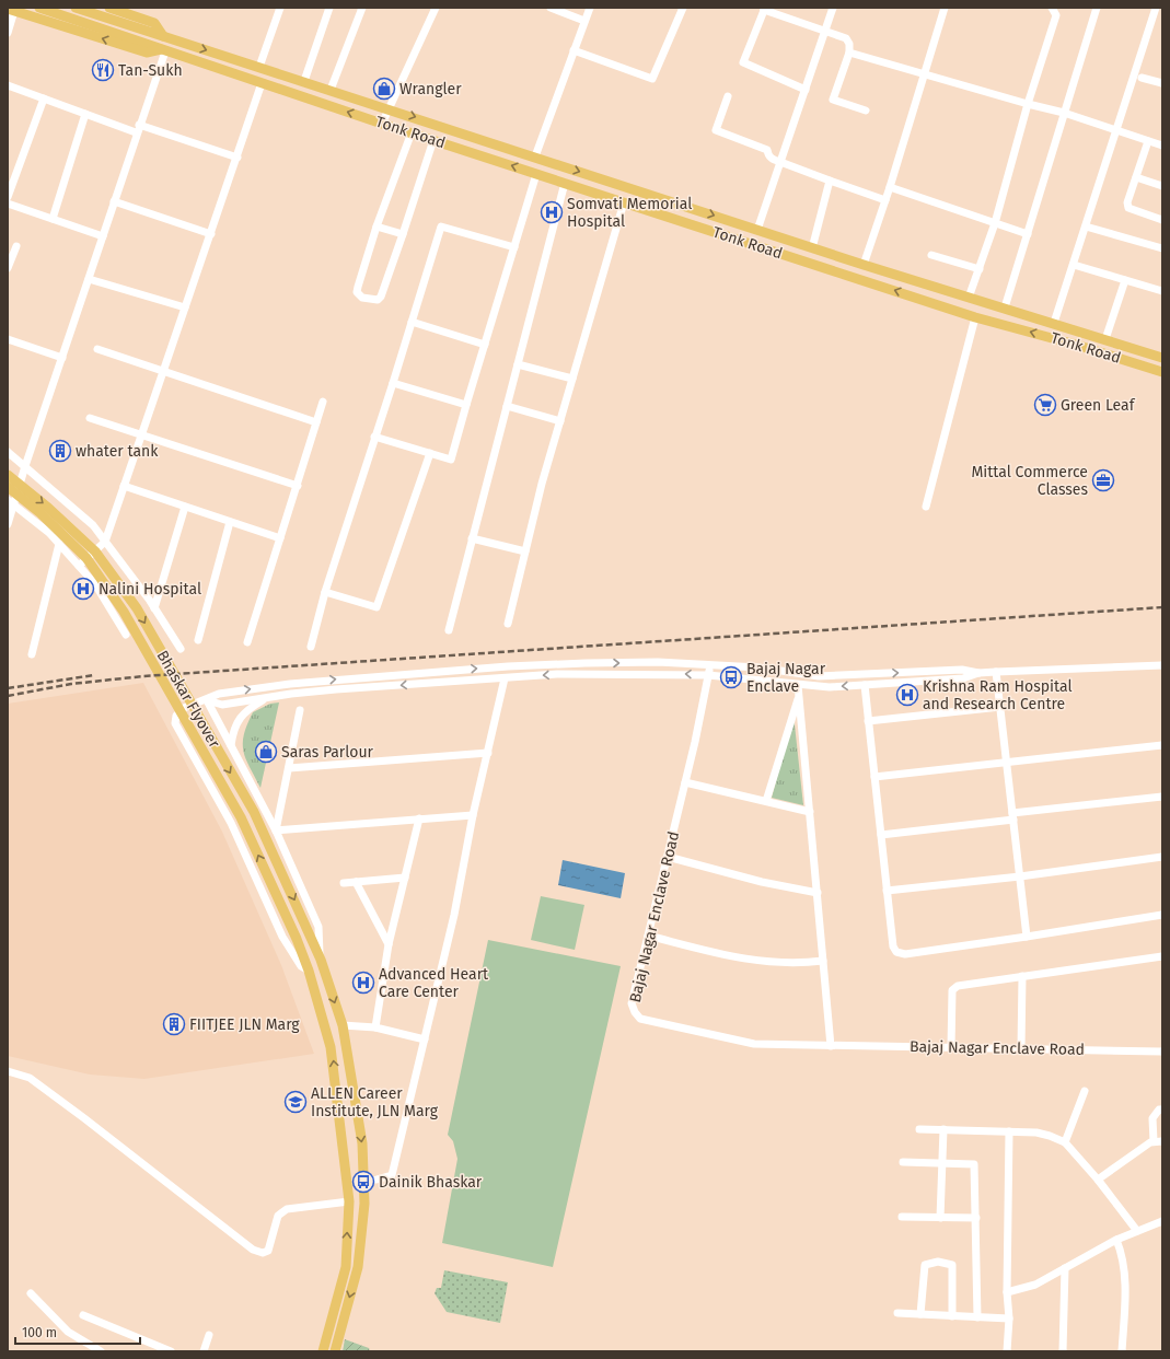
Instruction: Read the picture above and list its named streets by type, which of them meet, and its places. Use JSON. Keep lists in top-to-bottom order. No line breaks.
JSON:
{"streets":{"main road":["Tonk Road","Bhaskar Flyover"],"street":["Bajaj Nagar Enclave Road"]},"places":{"restaurant":["Tan-Sukh"],"shop":["Wrangler","Saras Parlour"],"hospital":["Somvati Memorial Hospital","Nalini Hospital","Krishna Ram Hospital and Research Centre","Advanced Heart Care Center"],"supermarket":["Green Leaf"],"building":["whater tank","FIITJEE JLN Marg"],"office":["Mittal Commerce Classes"],"bus stop":["Bajaj Nagar Enclave","Dainik Bhaskar"],"school or university":["ALLEN Career Institute, JLN Marg"]},"scale_bar":"100 m"}
